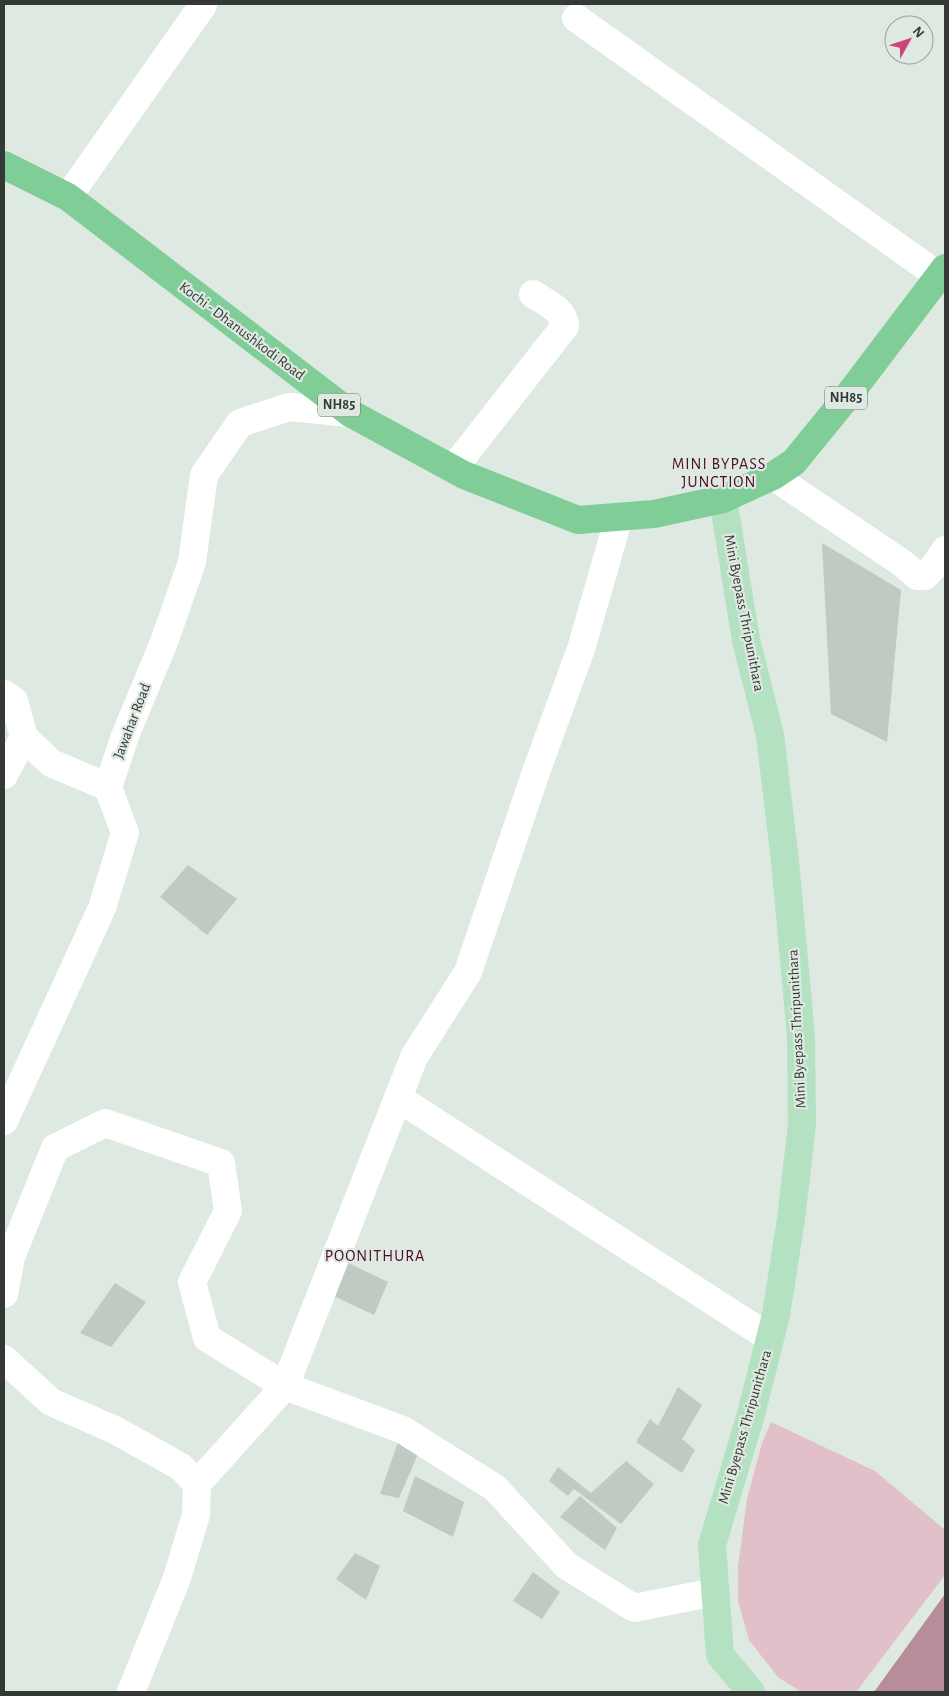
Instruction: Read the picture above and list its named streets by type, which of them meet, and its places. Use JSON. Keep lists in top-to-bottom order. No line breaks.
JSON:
{"streets":{"highway":["Kochi - Dhanushkodi Road","NH85"],"main road":["Mini Byepass Thripunithara"],"street":["Jawahar Road"]},"crossings":[["Kochi - Dhanushkodi Road","Mini Byepass Thripunithara"],["Kochi - Dhanushkodi Road","Jawahar Road"]],"districts":["MINI BYPASS JUNCTION","POONITHURA"],"north":"top right"}
